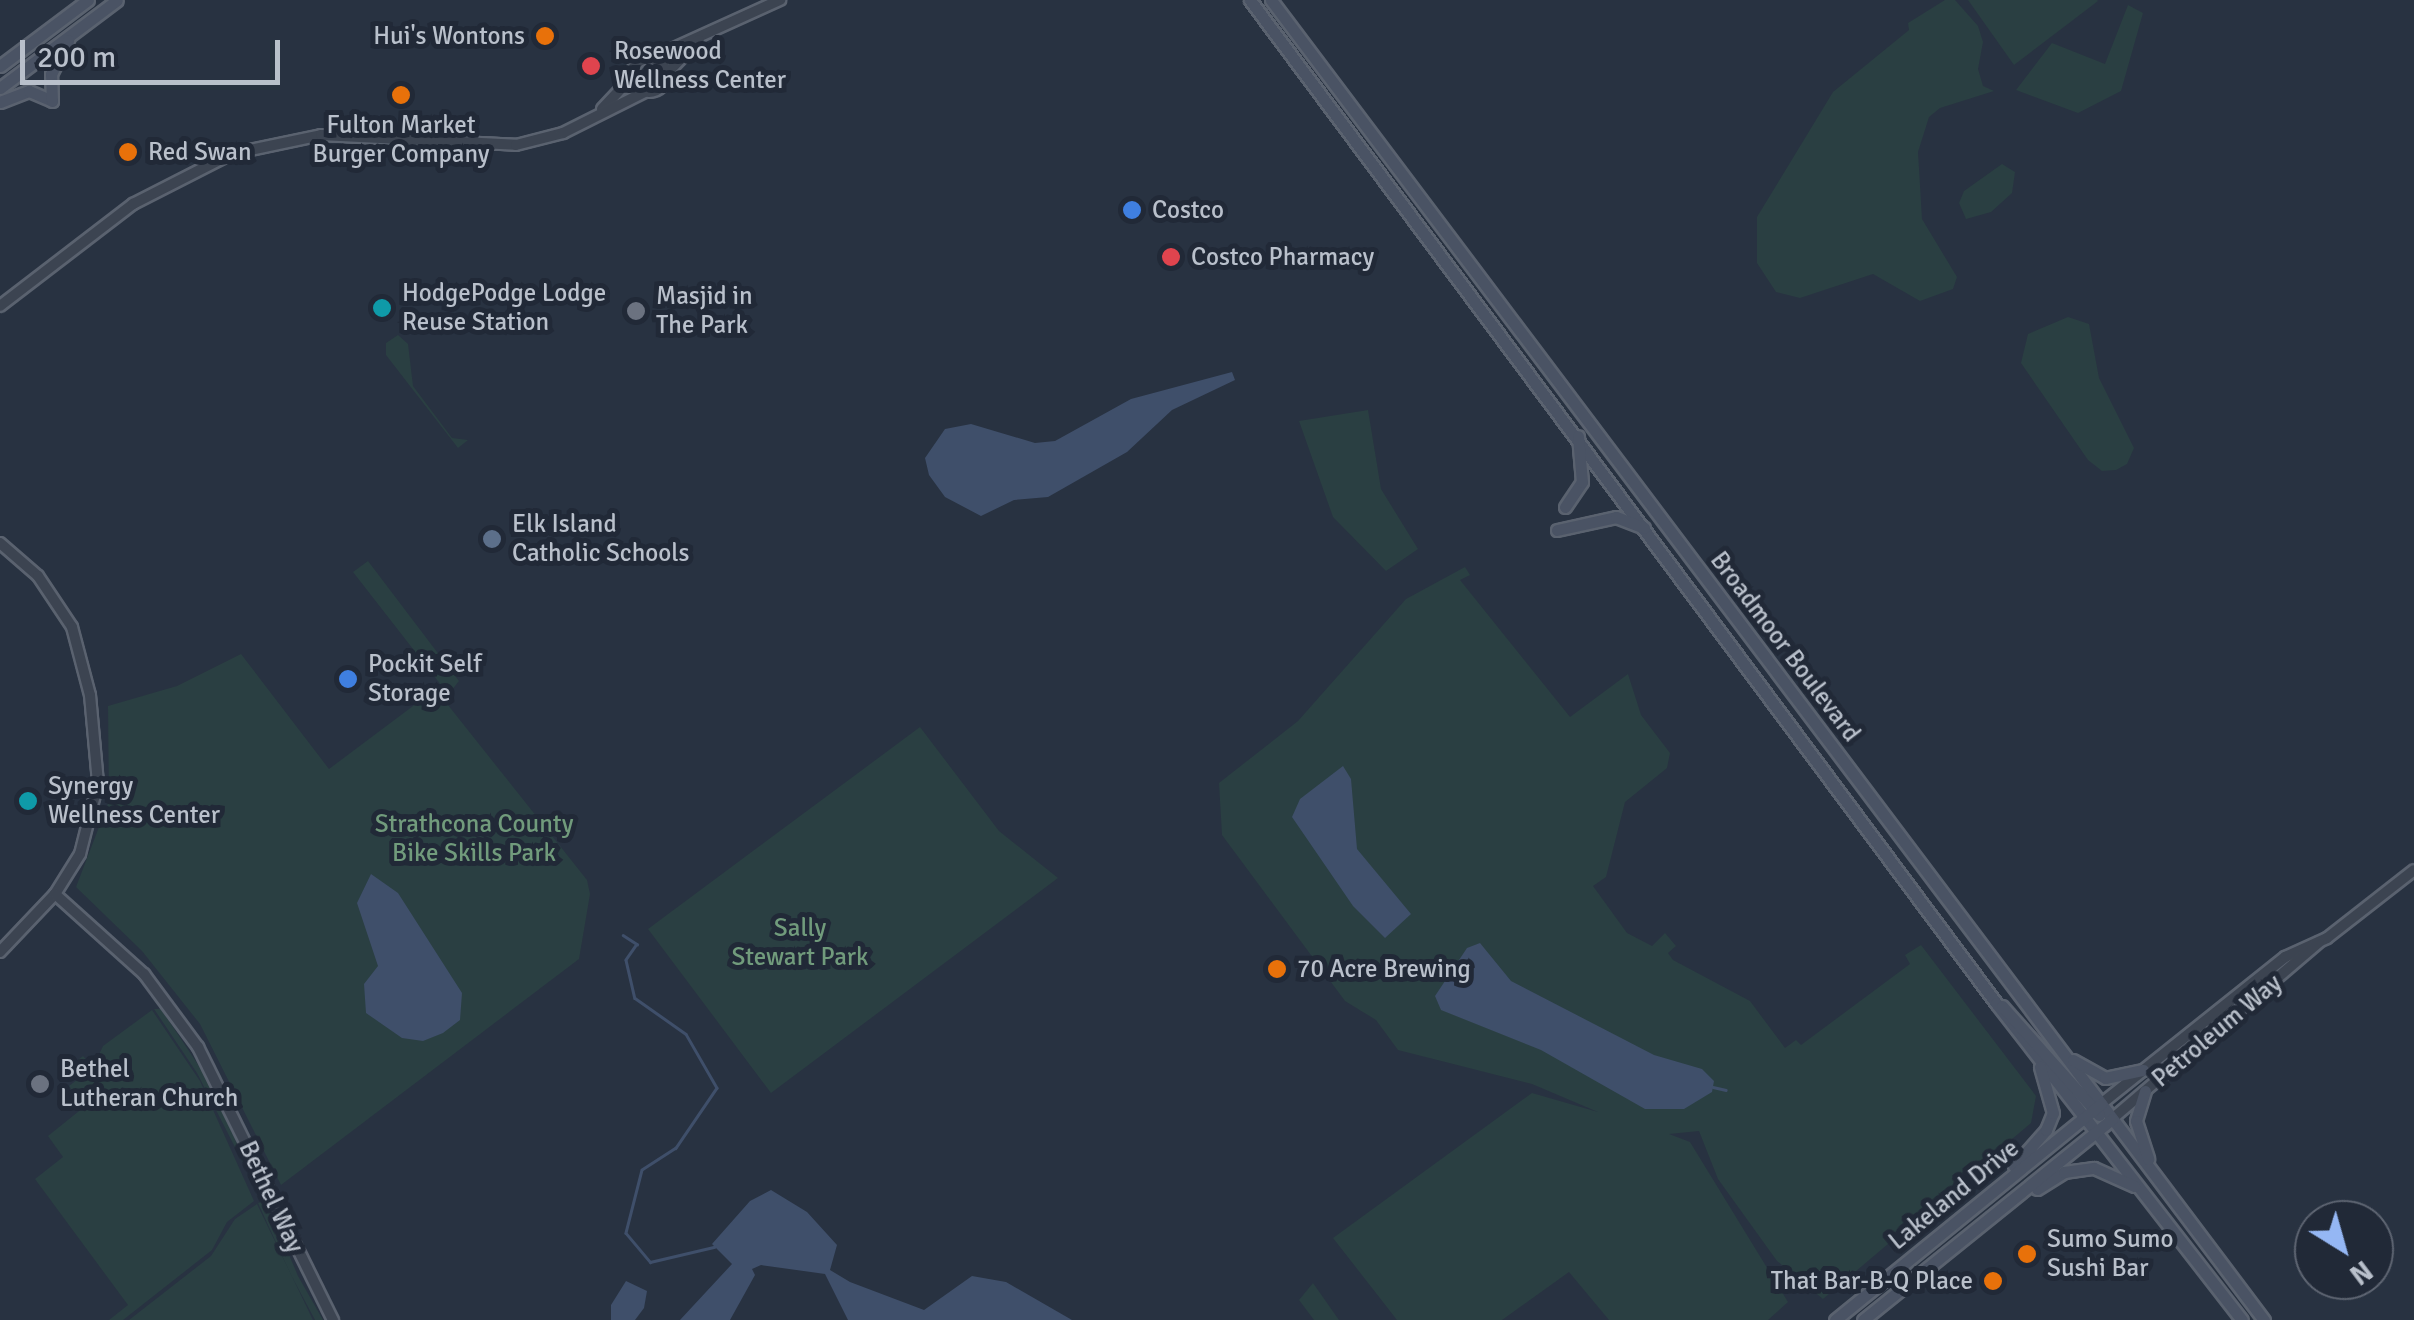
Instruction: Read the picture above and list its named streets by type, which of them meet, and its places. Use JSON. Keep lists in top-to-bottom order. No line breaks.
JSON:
{"streets":{"main road":["Broadmoor Boulevard","Lakeland Drive"],"street":["Petroleum Way","Bethel Way"]},"crossings":[["Broadmoor Boulevard","Petroleum Way"],["Broadmoor Boulevard","Lakeland Drive"],["Petroleum Way","Lakeland Drive"]],"parks":["Strathcona County Bike Skills Park","Sally Stewart Park"],"places":["Hui's Wontons","Rosewood Wellness Center","Fulton Market Burger Company","Red Swan","Costco","Costco Pharmacy","HodgePodge Lodge Reuse Station","Masjid in The Park","Elk Island Catholic Schools","Pockit Self Storage","Synergy Wellness Center","70 Acre Brewing","Bethel Lutheran Church","Sumo Sumo Sushi Bar","That Bar-B-Q Place"],"scale_bar":"200 m","north":"bottom right"}
